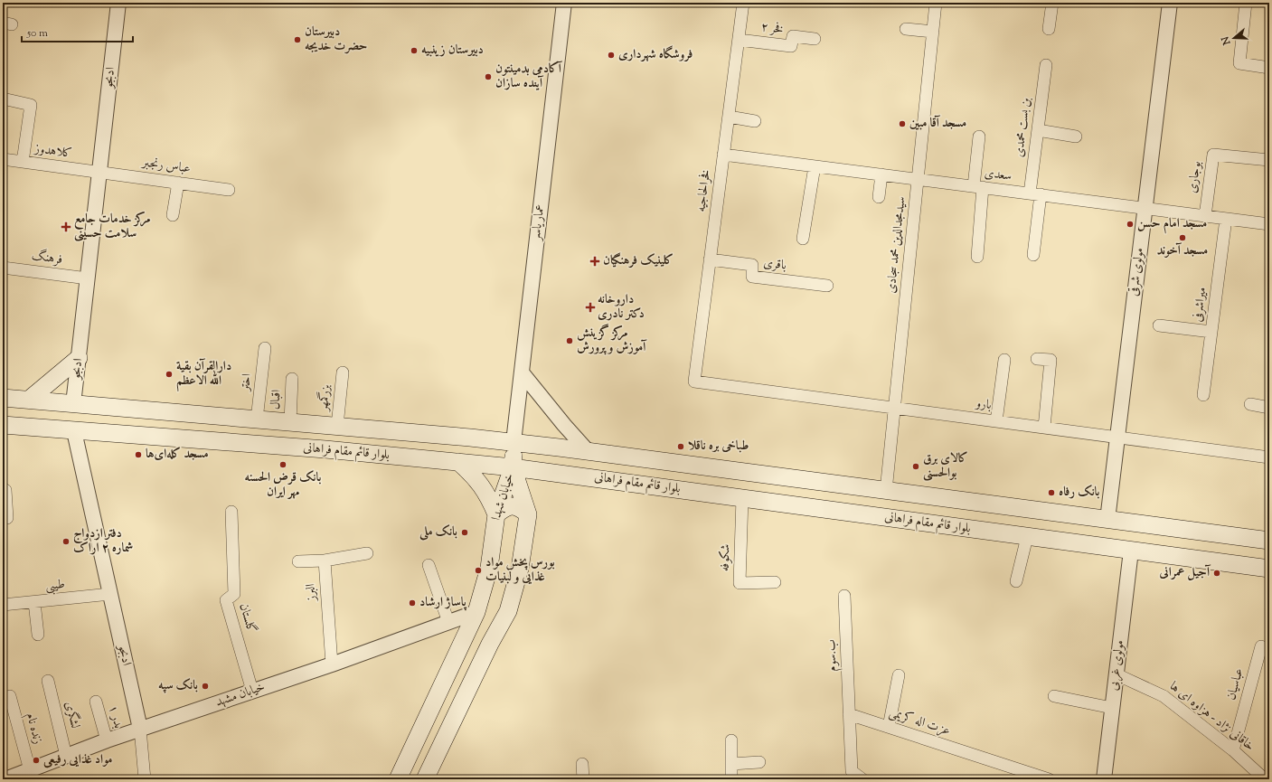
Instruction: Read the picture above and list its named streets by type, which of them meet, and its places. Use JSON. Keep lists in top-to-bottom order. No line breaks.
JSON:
{"streets":{"main road":["ادبجو","بلوار قائم مقام فراهانی","خیابان شهدا"],"street":["فخر ۲","بن بست محمدی","کلاهدوز","عباس رنجبر","سعدی","بوجاری","فخرالحاجیه","عمار یاسر","سیدمجدالدین محمد سجادی","فرهنگ","باقری","مولوی شرقی","میراشرفی","اختر","بزرگمهر","اقبال","بارو","شکوفه","طیبی","البرز","گلستان","ب.سوم","مولوی غربی","عباسیان","خیابان مشهد","لشگری","بدر ۱","خاقانی نژاد - هزاوه ای ها","عزت اله کریمی","زنده نام"]},"crossings":[["فخر ۲","فخرالحاجیه"],["ادبجو","کلاهدوز"],["ادبجو","عباس رنجبر"],["ادبجو","فرهنگ"],["ادبجو","بلوار قائم مقام فراهانی"],["ادبجو","طیبی"],["ادبجو","خیابان مشهد"],["بن بست محمدی","سعدی"],["کلاهدوز","عباس رنجبر"],["سعدی","بوجاری"],["سعدی","فخرالحاجیه"],["سعدی","سیدمجدالدین محمد سجادی"],["سعدی","مولوی شرقی"],["سعدی","میراشرفی"],["فخرالحاجیه","باقری"],["فخرالحاجیه","بارو"],["عمار یاسر","بلوار قائم مقام فراهانی"],["سیدمجدالدین محمد سجادی","بارو"],["سیدمجدالدین محمد سجادی","بلوار قائم مقام فراهانی"],["مولوی شرقی","بارو"],["مولوی شرقی","بلوار قائم مقام فراهانی"],["اختر","بلوار قائم مقام فراهانی"],["بزرگمهر","بلوار قائم مقام فراهانی"],["اقبال","بلوار قائم مقام فراهانی"],["بلوار قائم مقام فراهانی","خیابان شهدا"],["بلوار قائم مقام فراهانی","شکوفه"],["بلوار قائم مقام فراهانی","مولوی غربی"],["خیابان شهدا","خیابان مشهد"],["البرز","خیابان مشهد"],["گلستان","خیابان مشهد"],["ب.سوم","عزت اله کریمی"],["مولوی غربی","خاقانی نژاد - هزاوه ای ها"],["عباسیان","خاقانی نژاد - هزاوه ای ها"],["خیابان مشهد","لشگری"],["خیابان مشهد","بدر ۱"],["خیابان مشهد","زنده نام"]],"places":{"other":["دبیرستان حضرت خدیجه","دبیرستان زینبیه","فروشگاه شهرداری","آکادمی بدمینتون آینده سازان","مسجد آقا مبین","مسجد امام حسن","مسجد آخوند","مرکز گزینش آموزش و پرورش","دارالقرآن بقیة الله الاعظم","طباخی بره ناقلا","مسجد کله‌ای‌ها","بانک قرض الحسنه مهر ایران","کالای برق بوالحسنی","بانک رفاه","بانک ملی","دفتر ازدواج شماره ۲ اراک","بورس پخش مواد غذایی و لبنیات","آجیل عمرانی","پاساژ ارشاد","بانک سپه","مواد غذایی رفیعی"],"health":["مرکز خدمات جامع سلامت حسینی","کلینیک فرهنگیان","داروخانه دکتر نادری"]},"scale_bar":"50 m","north":"left"}
